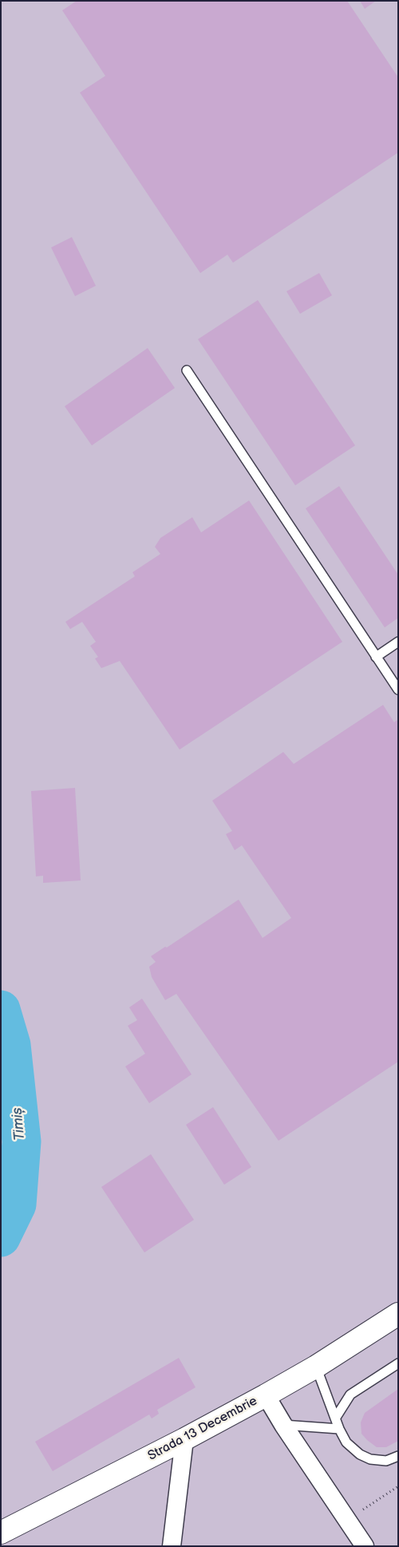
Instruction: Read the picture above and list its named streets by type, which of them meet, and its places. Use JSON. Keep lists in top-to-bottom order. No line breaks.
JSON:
{"streets":{"main road":["Strada 13 Decembrie"]},"water":["Timiș"]}
